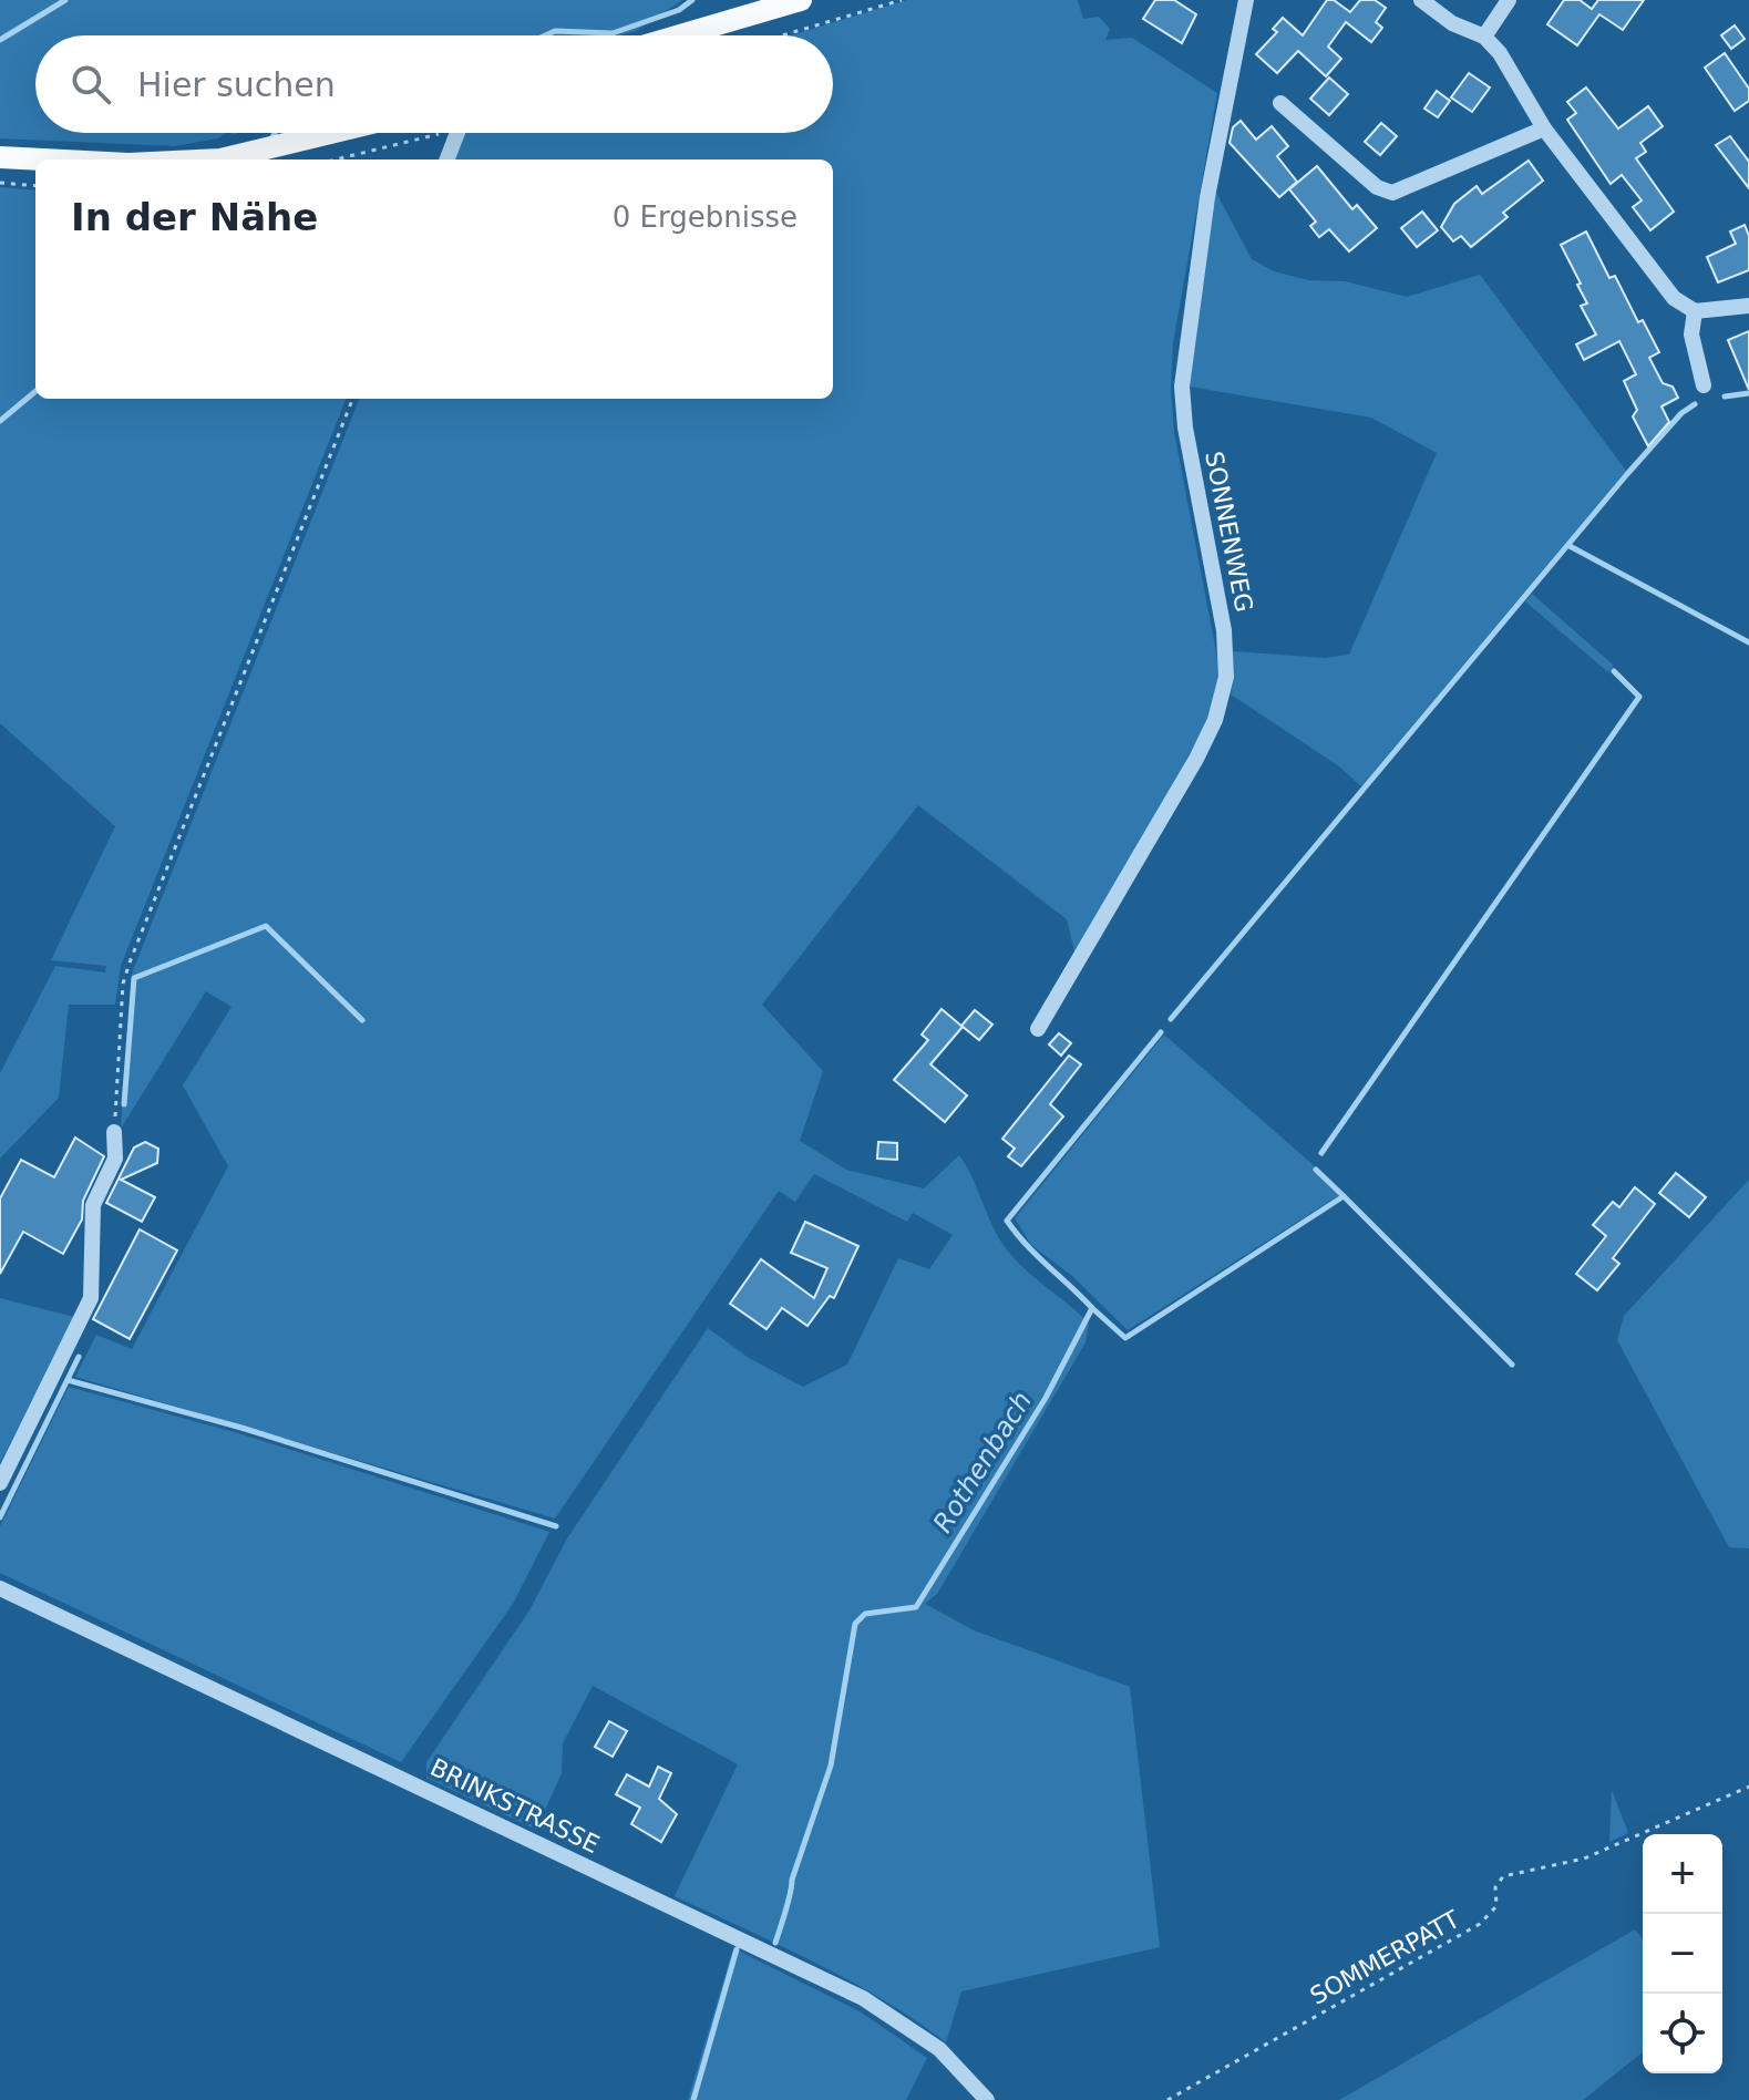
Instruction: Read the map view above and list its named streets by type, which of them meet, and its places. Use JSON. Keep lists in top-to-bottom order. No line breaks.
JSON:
{"streets":{"street":["SONNENWEG","BRINKSTRASSE"],"path":["SOMMERPATT"]},"water":["Rothenbach"],"page":{"search":"Hier suchen","heading":["In der Nähe","0 Ergebnisse"],"map_buttons":["+","−"]}}
